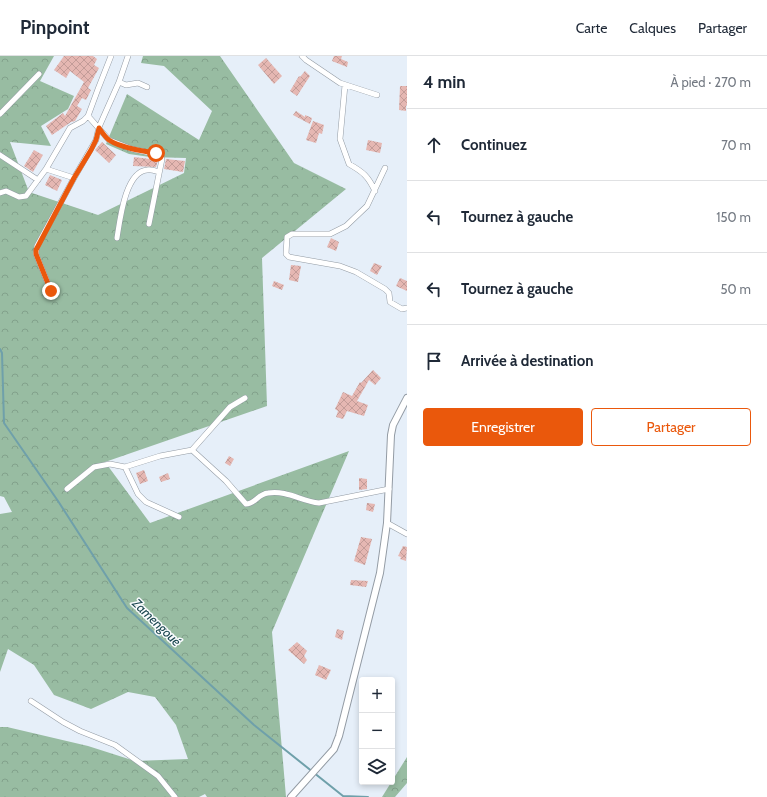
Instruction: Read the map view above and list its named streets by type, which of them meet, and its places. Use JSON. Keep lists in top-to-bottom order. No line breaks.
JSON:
{"water":["Zamengoué"],"page":{"header":"Pinpoint","nav":["Carte","Calques","Partager"],"heading":["4 min","À pied · 270 m"],"list":[["Continuez","70 m"],["Tournez à gauche","150 m"],["Tournez à gauche","50 m"],"Arrivée à destination"],"buttons":["Enregistrer","Partager"],"map_buttons":["+","−"]}}
